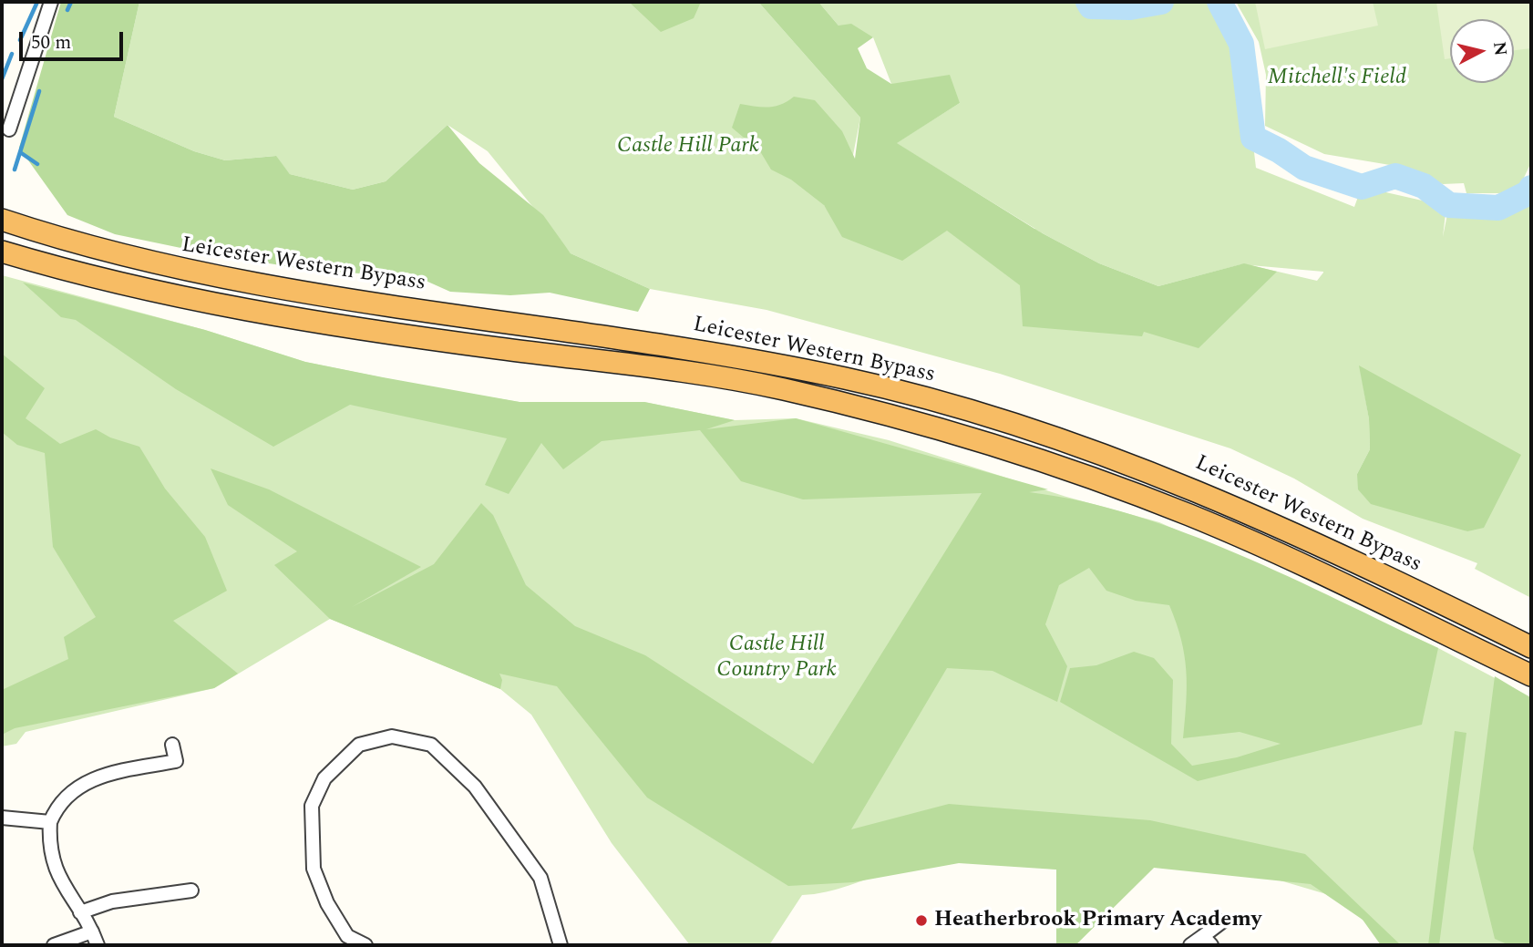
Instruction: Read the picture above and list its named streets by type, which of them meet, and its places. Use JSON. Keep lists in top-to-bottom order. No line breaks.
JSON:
{"streets":{"highway":["Leicester Western Bypass"]},"parks":["Mitchell's Field","Castle Hill Park","Castle Hill Country Park"],"places":["Heatherbrook Primary Academy"],"scale_bar":"50 m","north":"right"}
